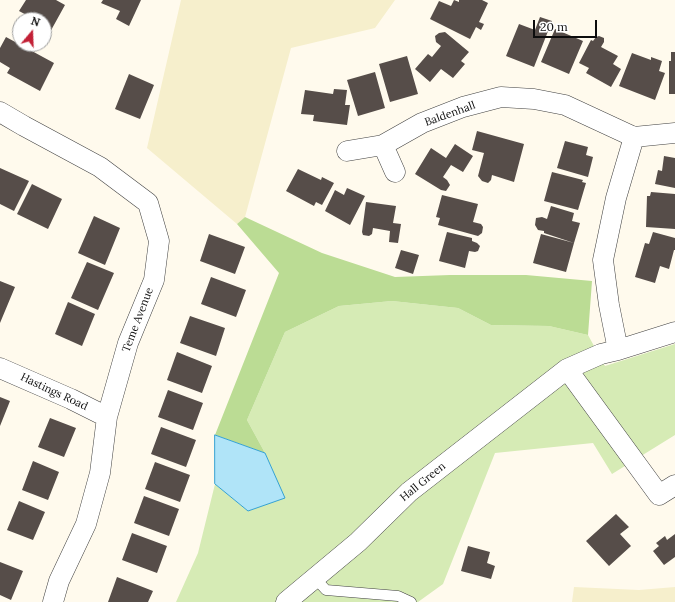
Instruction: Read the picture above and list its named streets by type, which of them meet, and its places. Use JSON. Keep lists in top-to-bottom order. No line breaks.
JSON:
{"streets":{"street":["Baldenhall","Teme Avenue","Hastings Road","Hall Green"]},"crossings":[["Teme Avenue","Hastings Road"]],"scale_bar":"20 m","north":"top"}
